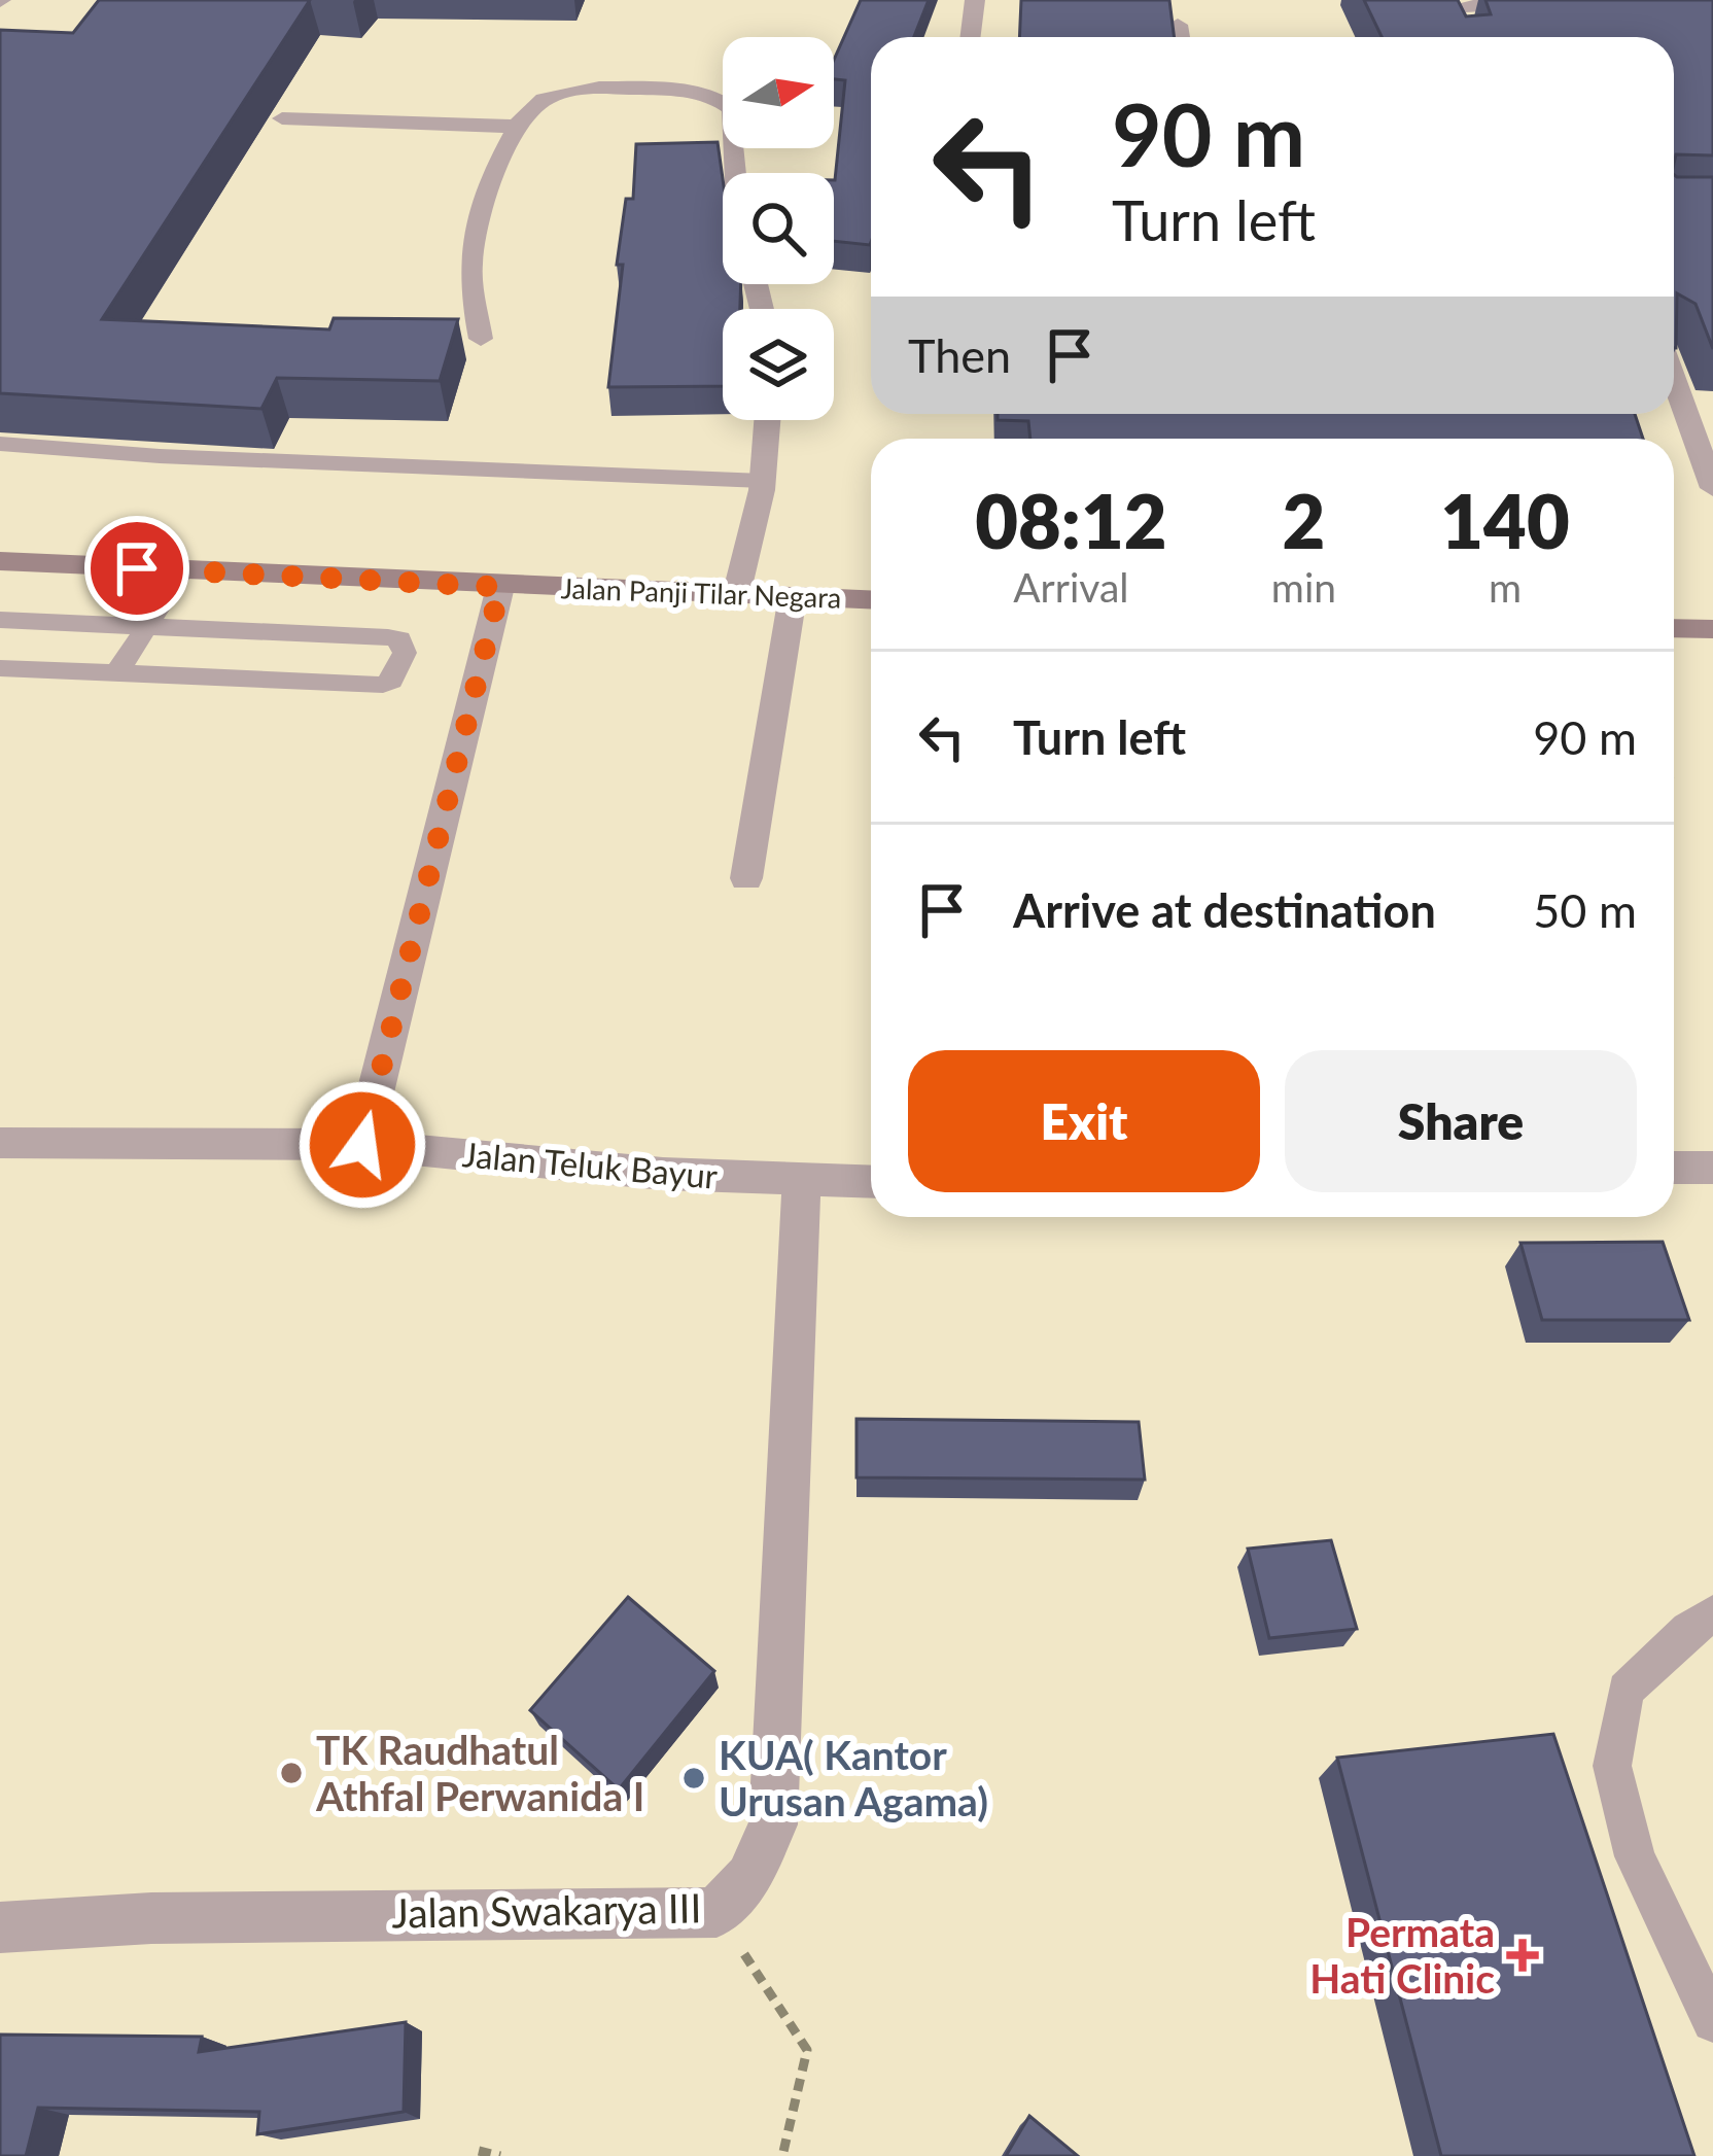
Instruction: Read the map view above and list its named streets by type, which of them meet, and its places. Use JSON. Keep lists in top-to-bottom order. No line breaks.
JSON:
{"streets":{"main road":["Jalan Panji Tilar Negara"],"street":["Jalan Teluk Bayur","Jalan Swakarya III"]},"crossings":[["Jalan Teluk Bayur","Jalan Swakarya III"]],"places":{"other":["TK Raudhatul Athfal Perwanida I","KUA( Kantor Urusan Agama)"],"health":["Permata Hati Clinic"]},"north":"right","page":{"turn":["90 m","Turn left"],"then":"Then","eta":["08:12","Arrival","2","min","140","m"],"list":[{"name":"Turn left","value":"90 m"},{"name":"Arrive at destination","value":"50 m"}],"buttons":["Exit","Share"]}}
